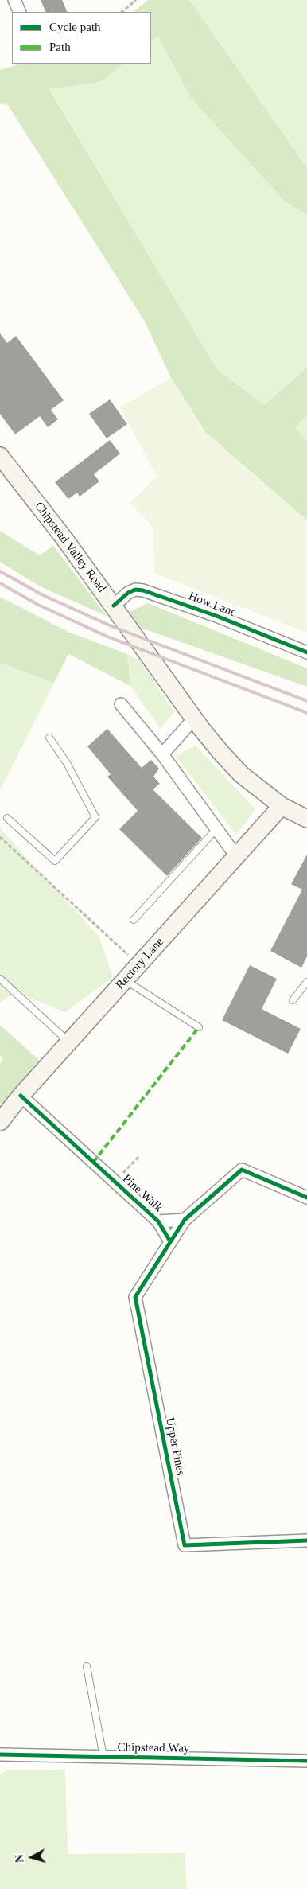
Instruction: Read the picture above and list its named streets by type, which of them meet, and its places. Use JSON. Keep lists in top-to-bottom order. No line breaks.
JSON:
{"streets":{"main road":["Chipstead Valley Road","Rectory Lane"],"street":["How Lane","Pine Walk","Upper Pines","Chipstead Way"]},"crossings":[["Chipstead Valley Road","How Lane"],["Chipstead Valley Road","Rectory Lane"],["Rectory Lane","Pine Walk"],["Pine Walk","Upper Pines"]],"legend":["Cycle path","Path"],"north":"left"}
